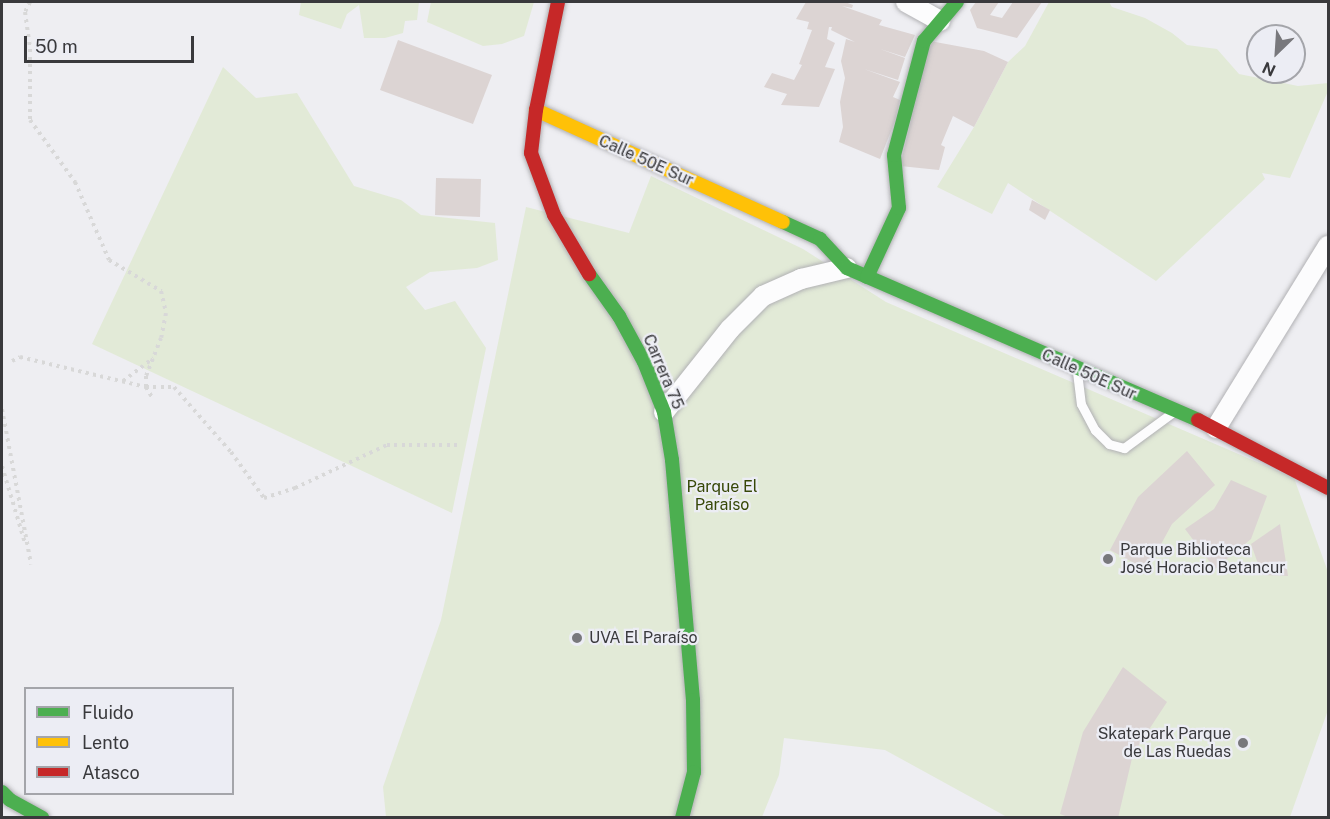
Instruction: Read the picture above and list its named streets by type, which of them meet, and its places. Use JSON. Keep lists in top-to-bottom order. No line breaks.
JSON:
{"streets":{"street":["Calle 50E Sur","Carrera 75"]},"crossings":[["Calle 50E Sur","Carrera 75"]],"parks":["Parque El Paraíso"],"places":["Parque Biblioteca José Horacio Betancur","UVA El Paraíso","Skatepark Parque de Las Ruedas"],"legend":["Fluido","Lento","Atasco"],"scale_bar":"50 m","north":"bottom left"}
